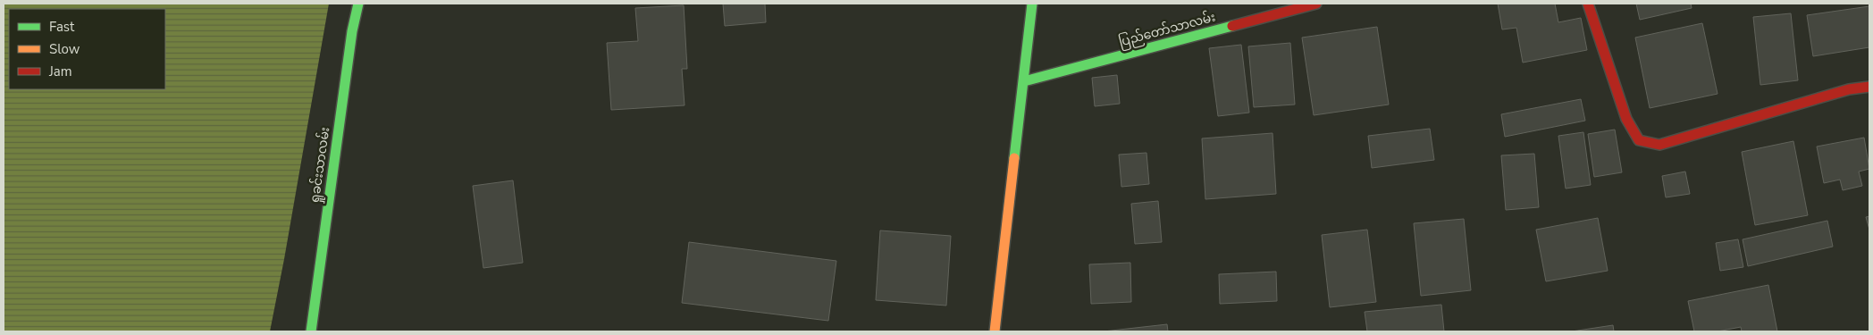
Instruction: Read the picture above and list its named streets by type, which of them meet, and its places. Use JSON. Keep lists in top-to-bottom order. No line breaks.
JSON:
{"streets":{"street":["ပြည်တော်သာလမ်း","ရှုခင်းသာလမ်း"]},"legend":["Fast","Slow","Jam"]}
